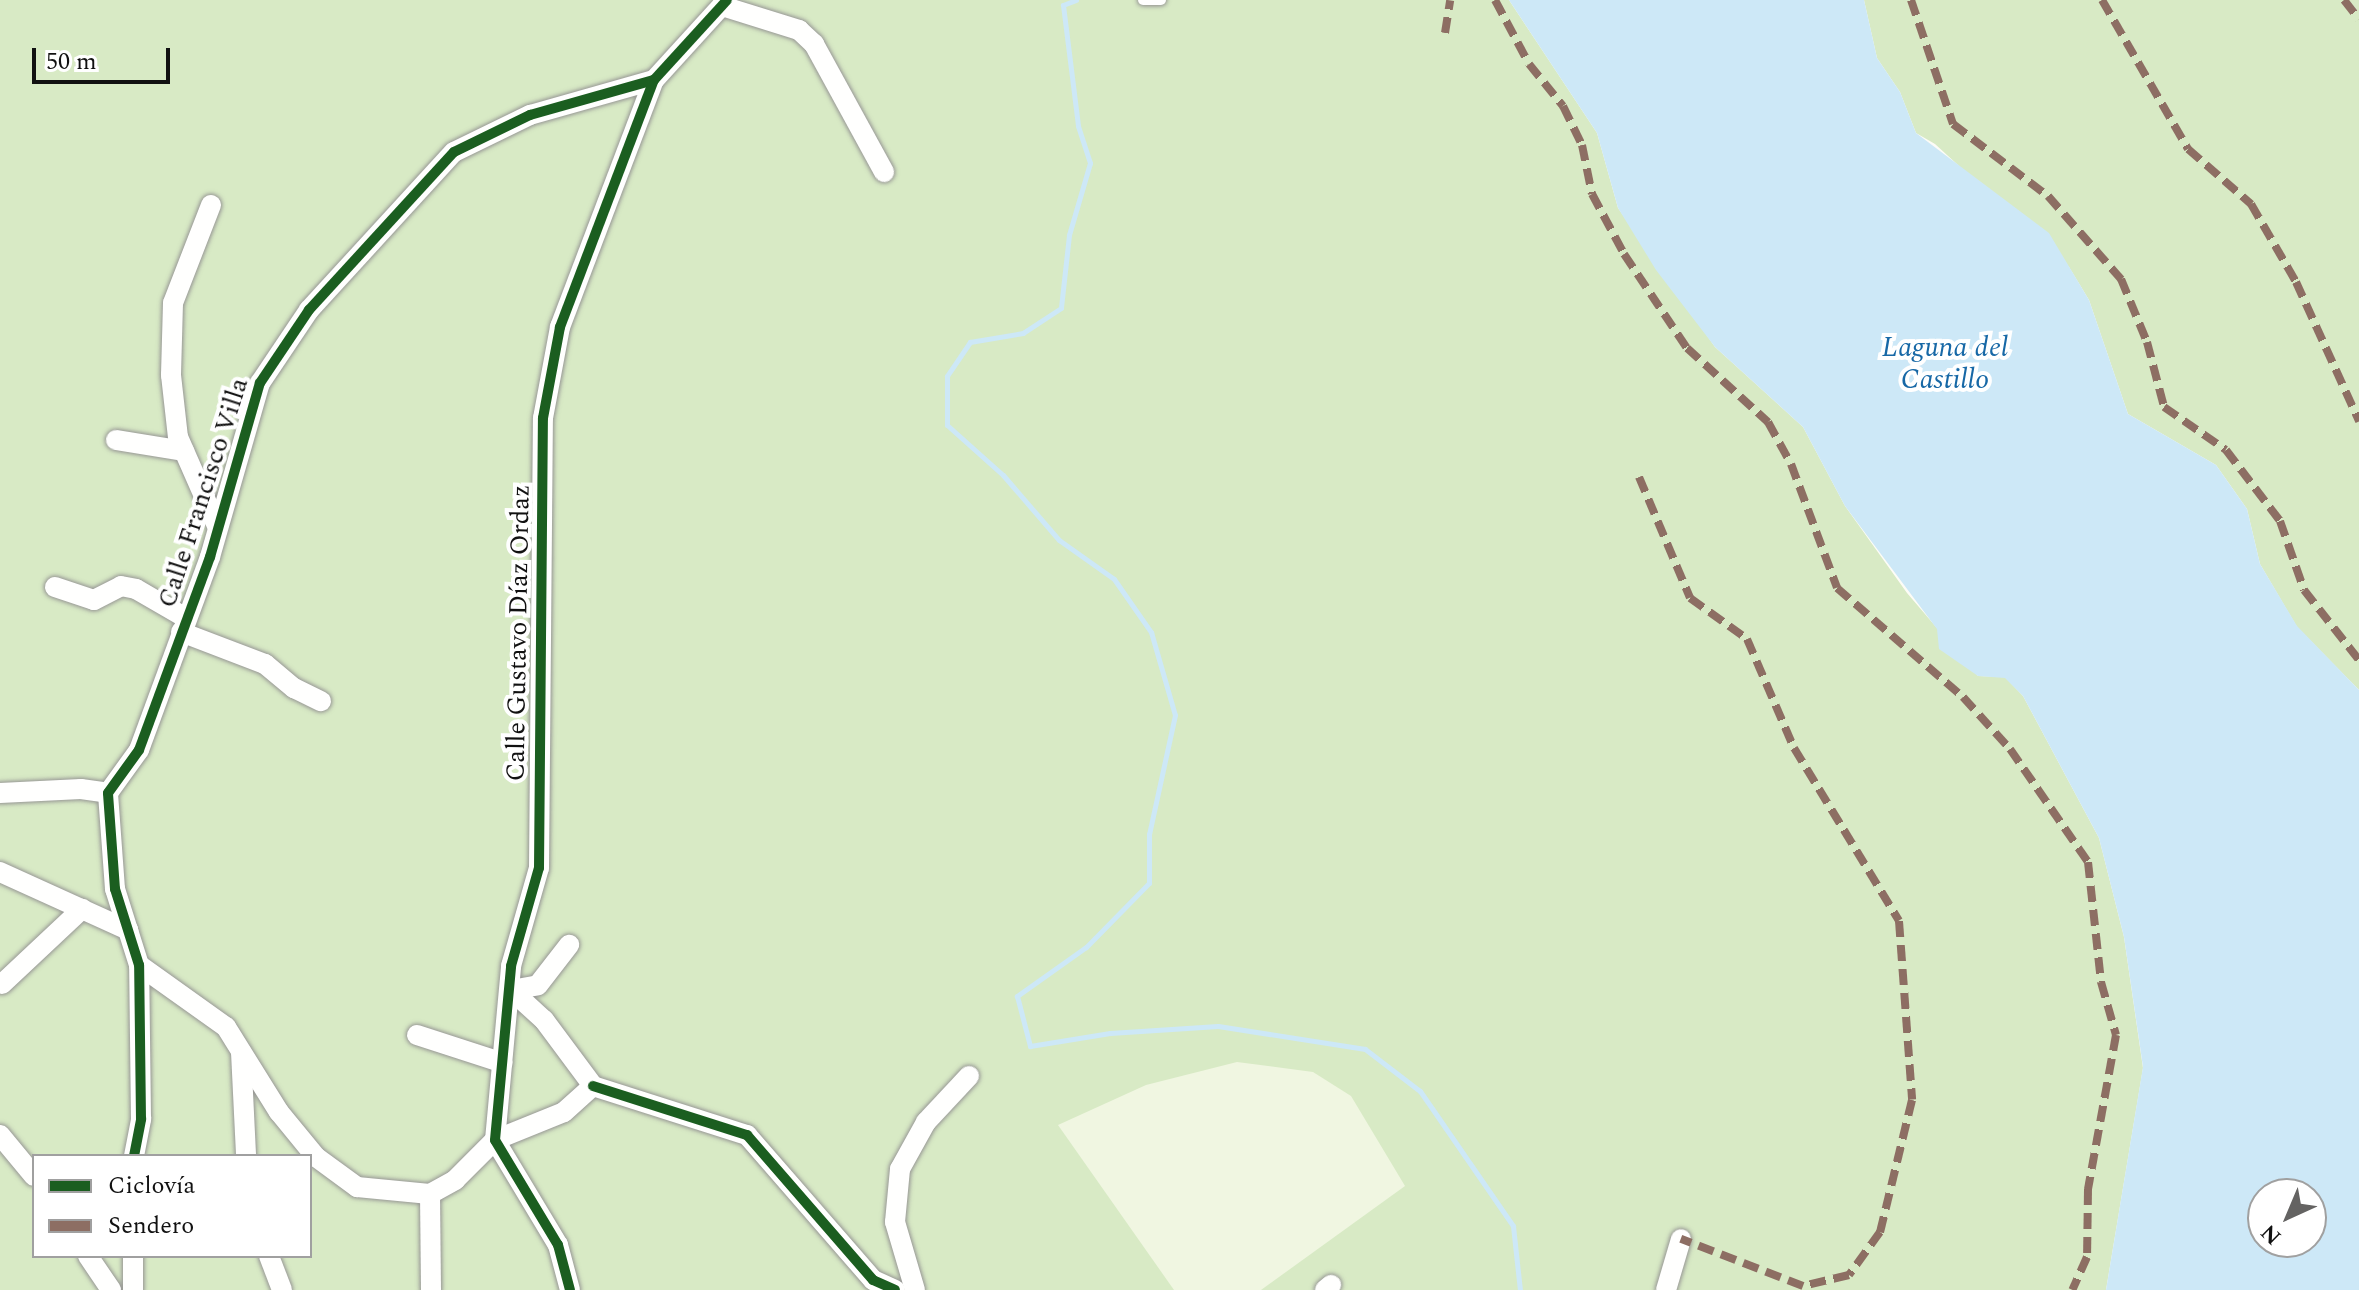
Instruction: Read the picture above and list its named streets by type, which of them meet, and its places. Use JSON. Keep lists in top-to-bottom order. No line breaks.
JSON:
{"streets":{"street":["Calle Francisco Villa","Calle Gustavo Díaz Ordaz"]},"crossings":[["Calle Francisco Villa","Calle Gustavo Díaz Ordaz"]],"water":["Laguna del Castillo"],"legend":["Ciclovía","Sendero"],"scale_bar":"50 m","north":"bottom left"}
